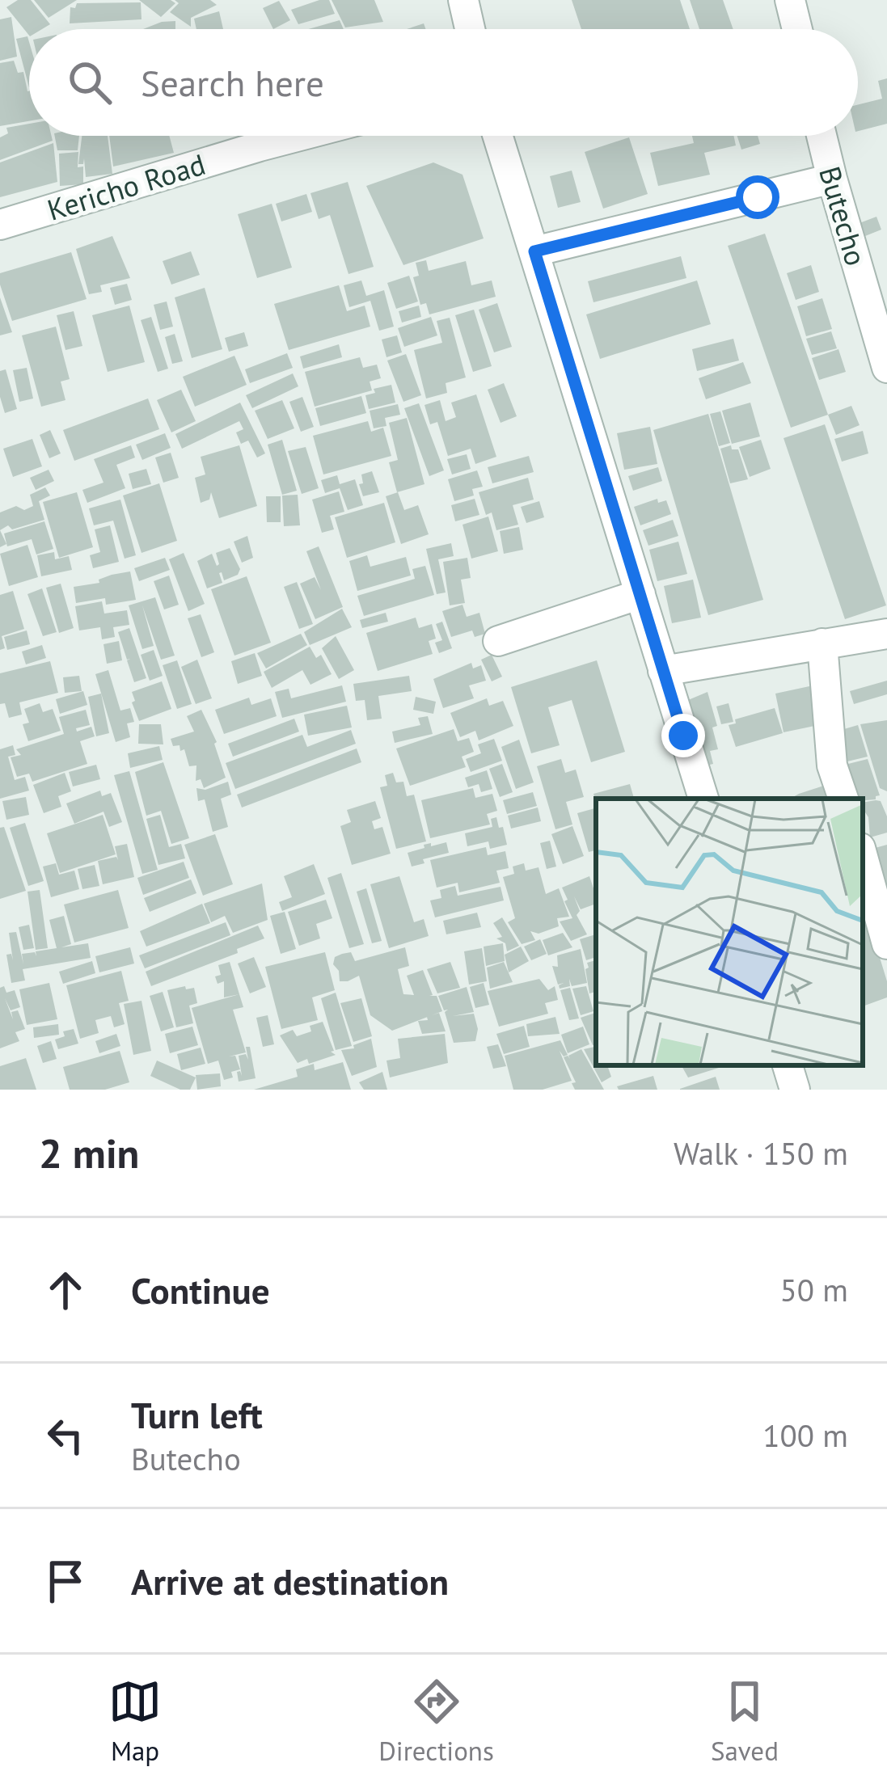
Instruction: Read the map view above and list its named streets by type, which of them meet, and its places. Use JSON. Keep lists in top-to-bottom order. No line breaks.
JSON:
{"streets":{"street":["Kericho Road","Butecho"]},"page":{"search":"Search here","heading":["2 min","Walk · 150 m"],"list":[["Continue","50 m"],["Turn left","Butecho","100 m"],"Arrive at destination"],"nav":["Map","Directions","Saved"]}}
